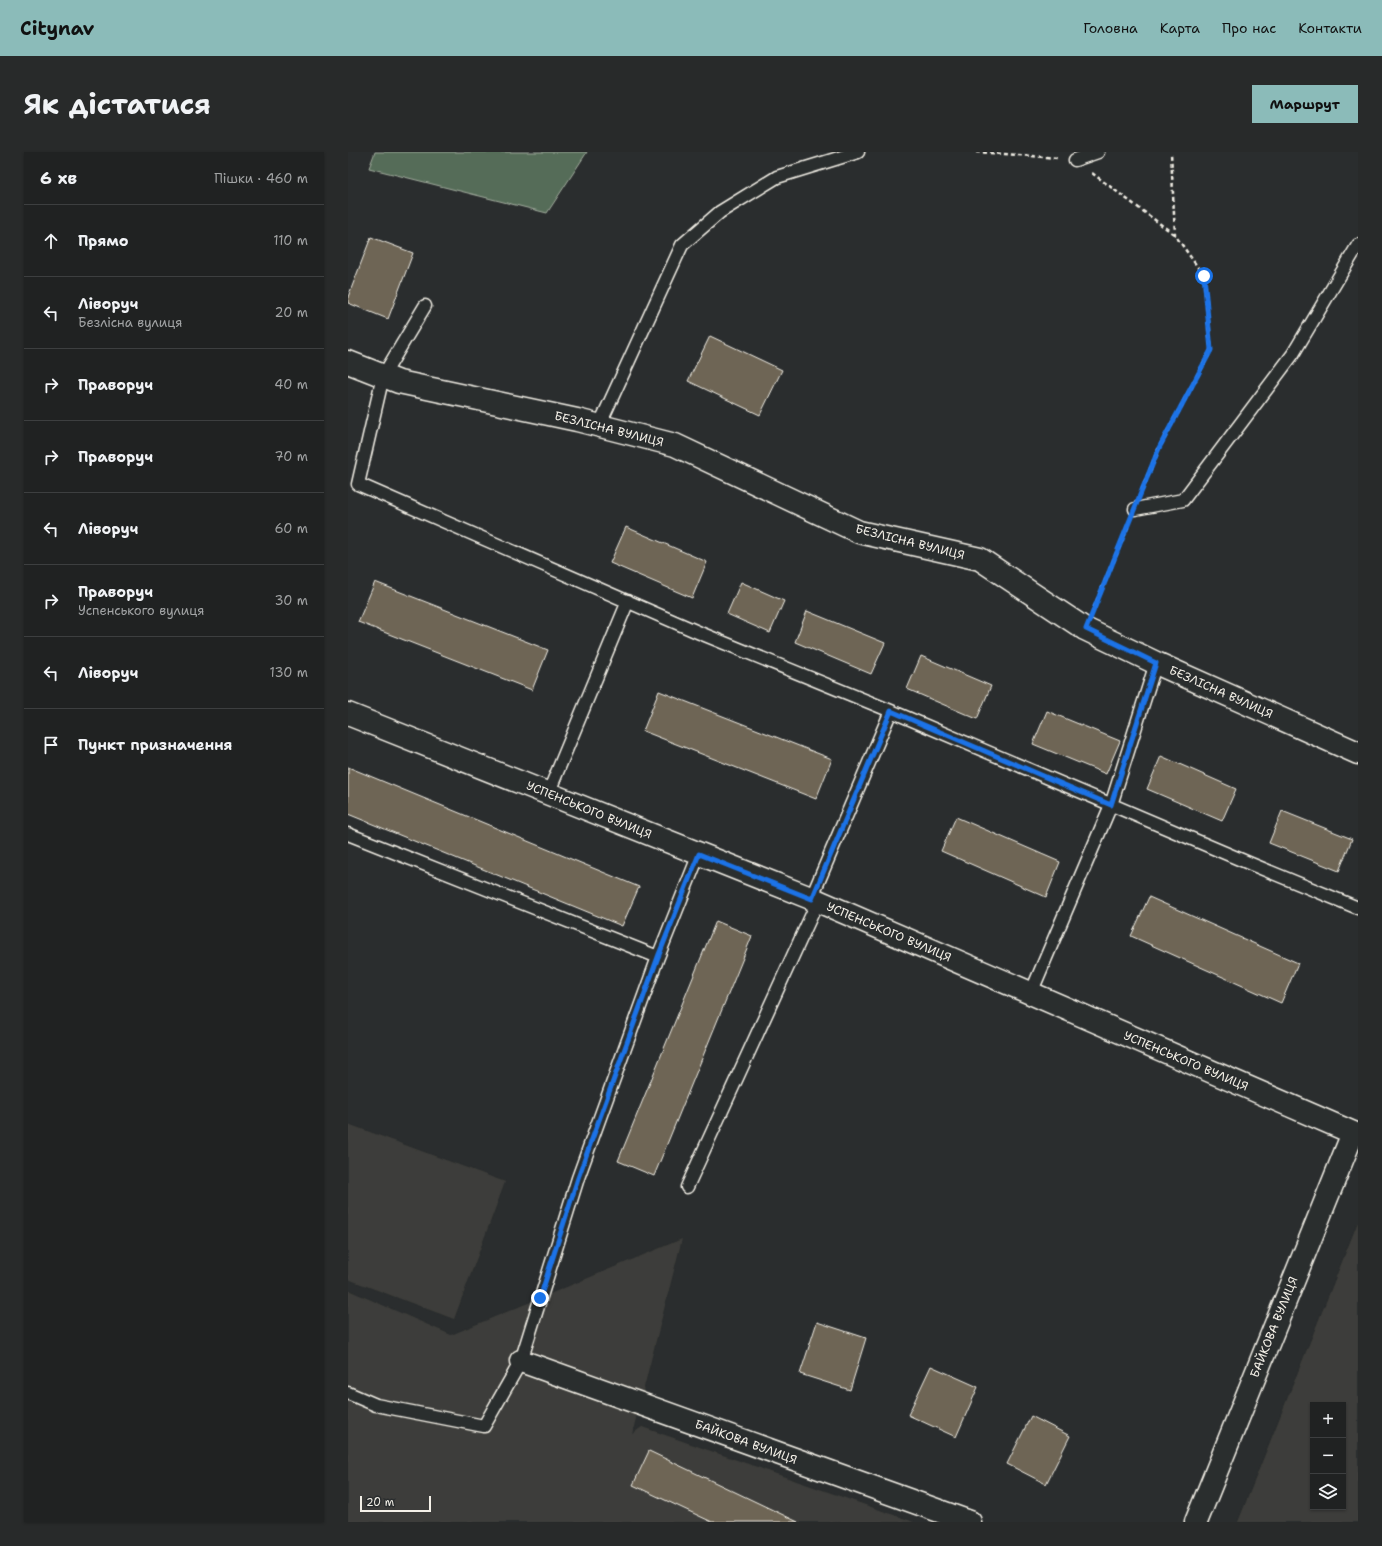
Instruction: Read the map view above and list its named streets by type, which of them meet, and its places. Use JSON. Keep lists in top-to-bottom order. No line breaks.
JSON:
{"streets":{"street":["БЕЗЛІСНА ВУЛИЦЯ","УСПЕНСЬКОГО ВУЛИЦЯ","БАЙКОВА ВУЛИЦЯ"]},"crossings":[["УСПЕНСЬКОГО ВУЛИЦЯ","БАЙКОВА ВУЛИЦЯ"]],"scale_bar":"20 m","page":{"header":"Citynav","nav":["Головна","Карта","Про нас","Контакти"],"title":"Як дістатися","buttons":"Маршрут","heading":["6 хв","Пішки · 460 m"],"list":[["Прямо","110 m"],["Ліворуч","Безлісна вулиця","20 m"],["Праворуч","40 m"],["Праворуч","70 m"],["Ліворуч","60 m"],["Праворуч","Успенського вулиця","30 m"],["Ліворуч","130 m"],"Пункт призначення"],"map_buttons":["+","−"],"scale":"20 m"}}
